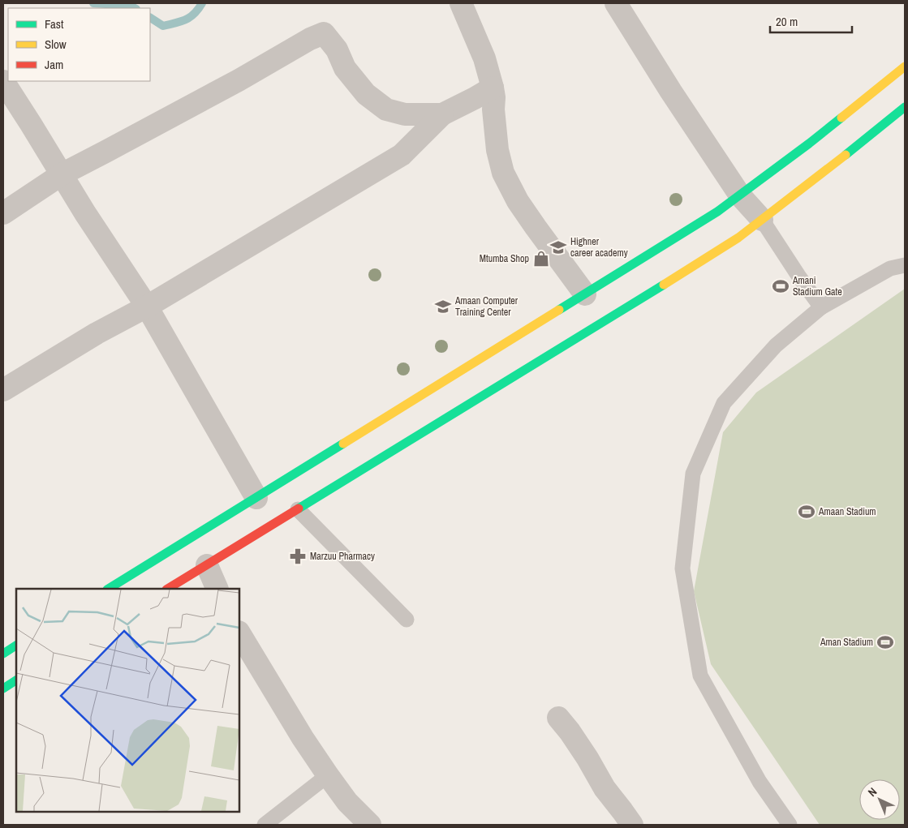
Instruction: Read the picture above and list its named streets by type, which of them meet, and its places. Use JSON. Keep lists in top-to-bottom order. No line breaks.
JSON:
{"places":{"school or university":["Highner career academy","Amaan Computer Training Center"],"shop":["Mtumba Shop"],"sports":["Amani Stadium Gate","Amaan Stadium","Aman Stadium"],"pharmacy":["Marzuu Pharmacy"]},"legend":["Fast","Slow","Jam"],"scale_bar":"20 m","north":"top left"}
